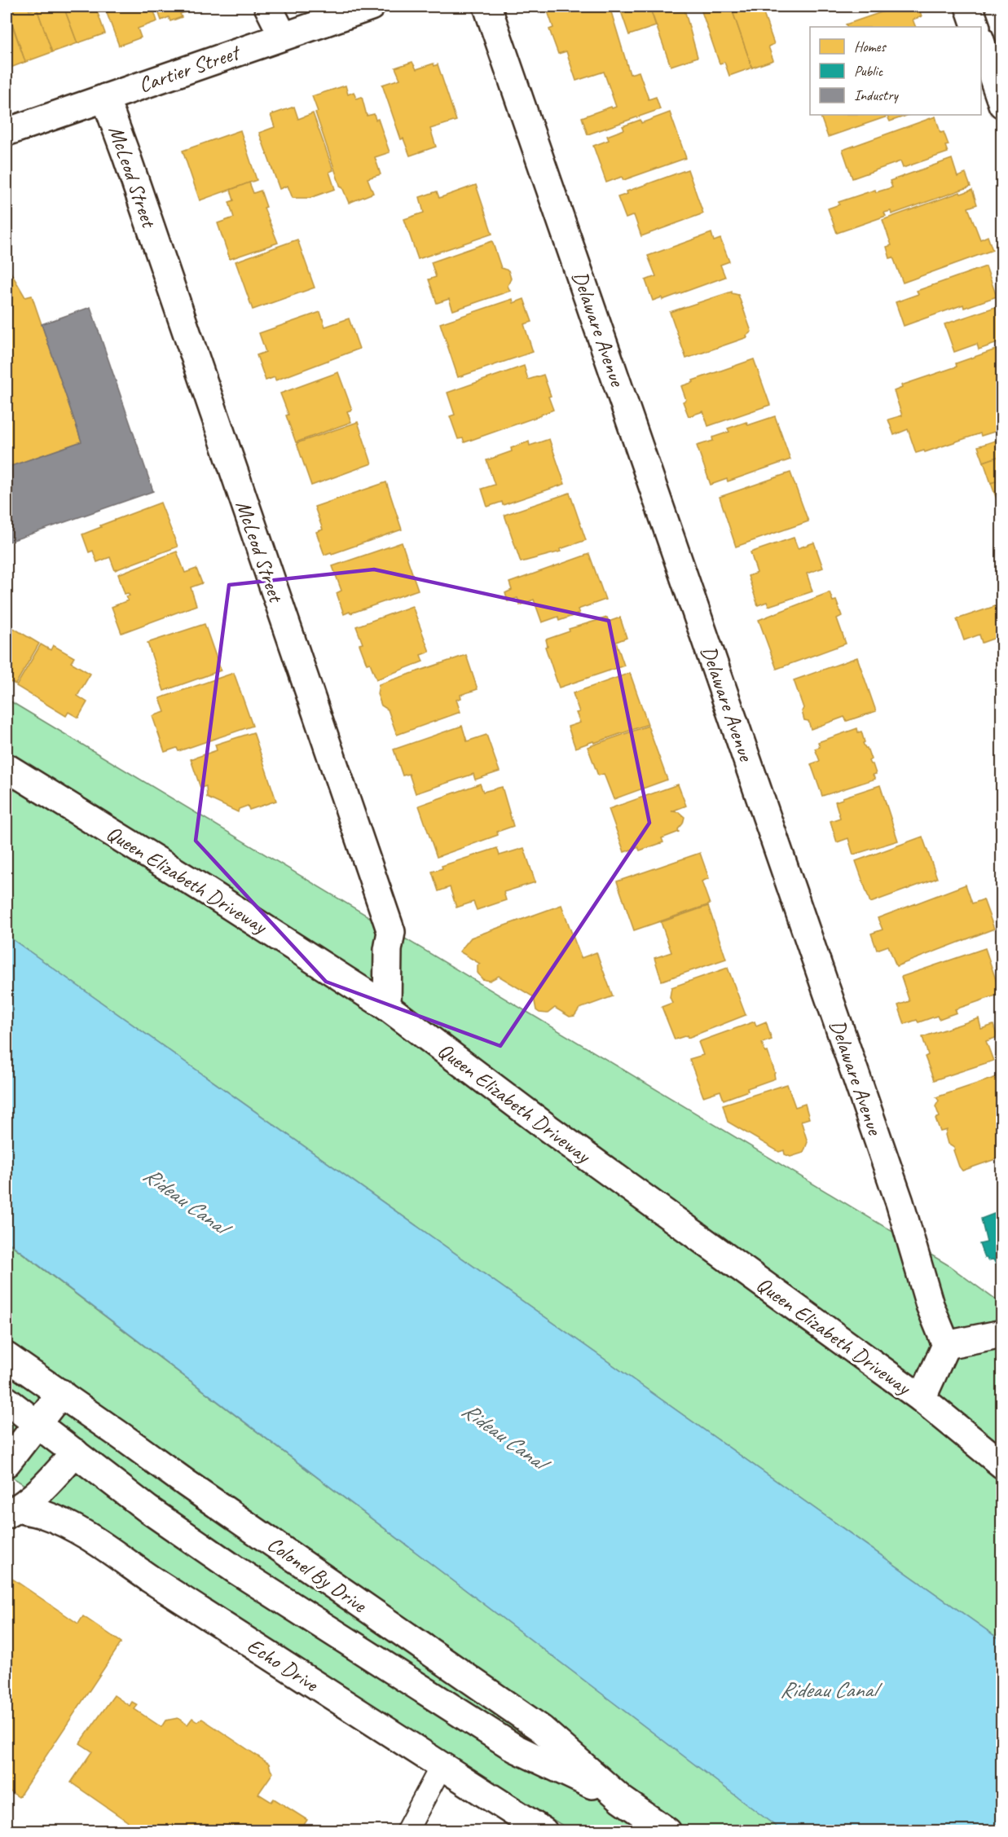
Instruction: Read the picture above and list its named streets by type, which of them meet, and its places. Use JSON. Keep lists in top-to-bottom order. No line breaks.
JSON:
{"streets":{"street":["Cartier Street","McLeod Street","Delaware Avenue","Queen Elizabeth Driveway","Colonel By Drive","Echo Drive"]},"crossings":[["Cartier Street","McLeod Street"],["McLeod Street","Queen Elizabeth Driveway"]],"water":["Rideau Canal"],"legend":["Homes","Public","Industry"]}
